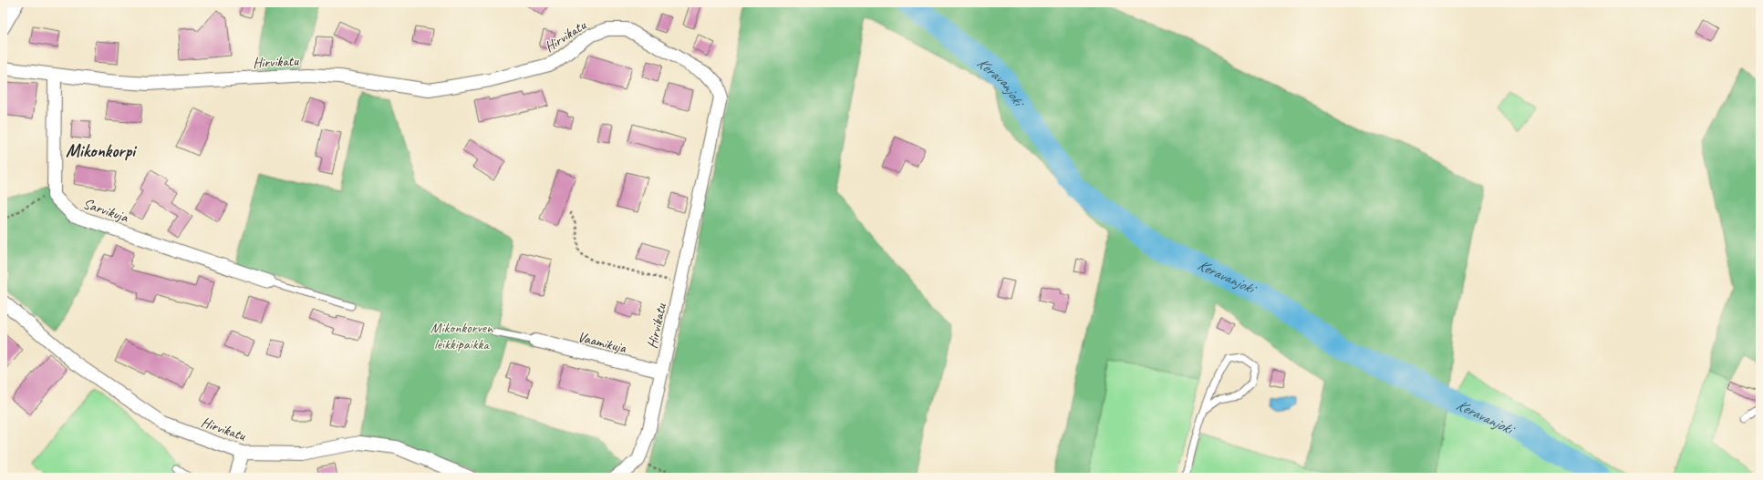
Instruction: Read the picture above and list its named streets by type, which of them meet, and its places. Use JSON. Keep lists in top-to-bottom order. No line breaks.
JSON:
{"streets":{"street":["Hirvikatu","Sarvikuja","Vaamikuja"]},"crossings":[["Hirvikatu","Vaamikuja"]],"districts":["Mikonkorpi"],"water":["Keravanjoki"],"parks":["Mikonkorven leikkipaikka"]}
